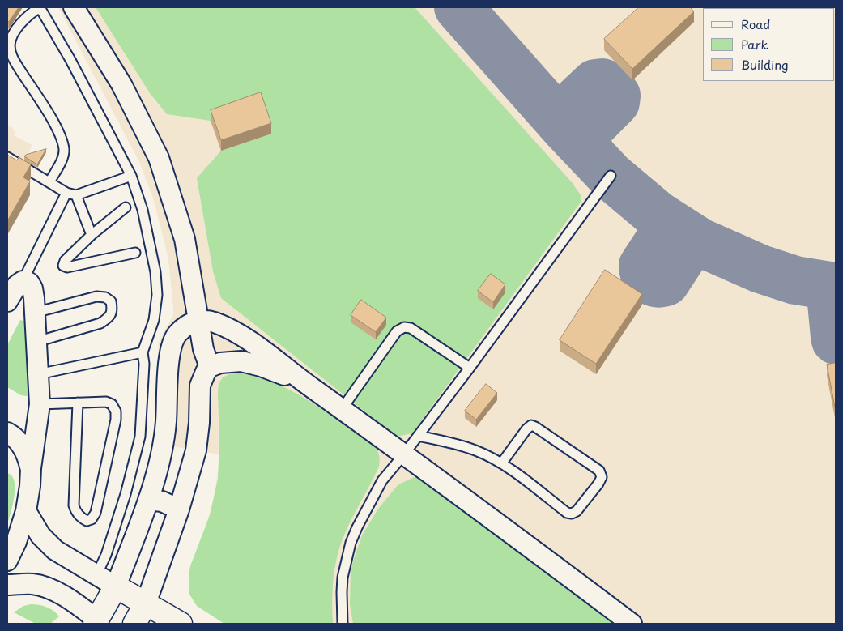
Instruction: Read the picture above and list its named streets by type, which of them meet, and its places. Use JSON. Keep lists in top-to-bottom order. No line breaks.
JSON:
{"legend":["Road","Park","Building"]}
